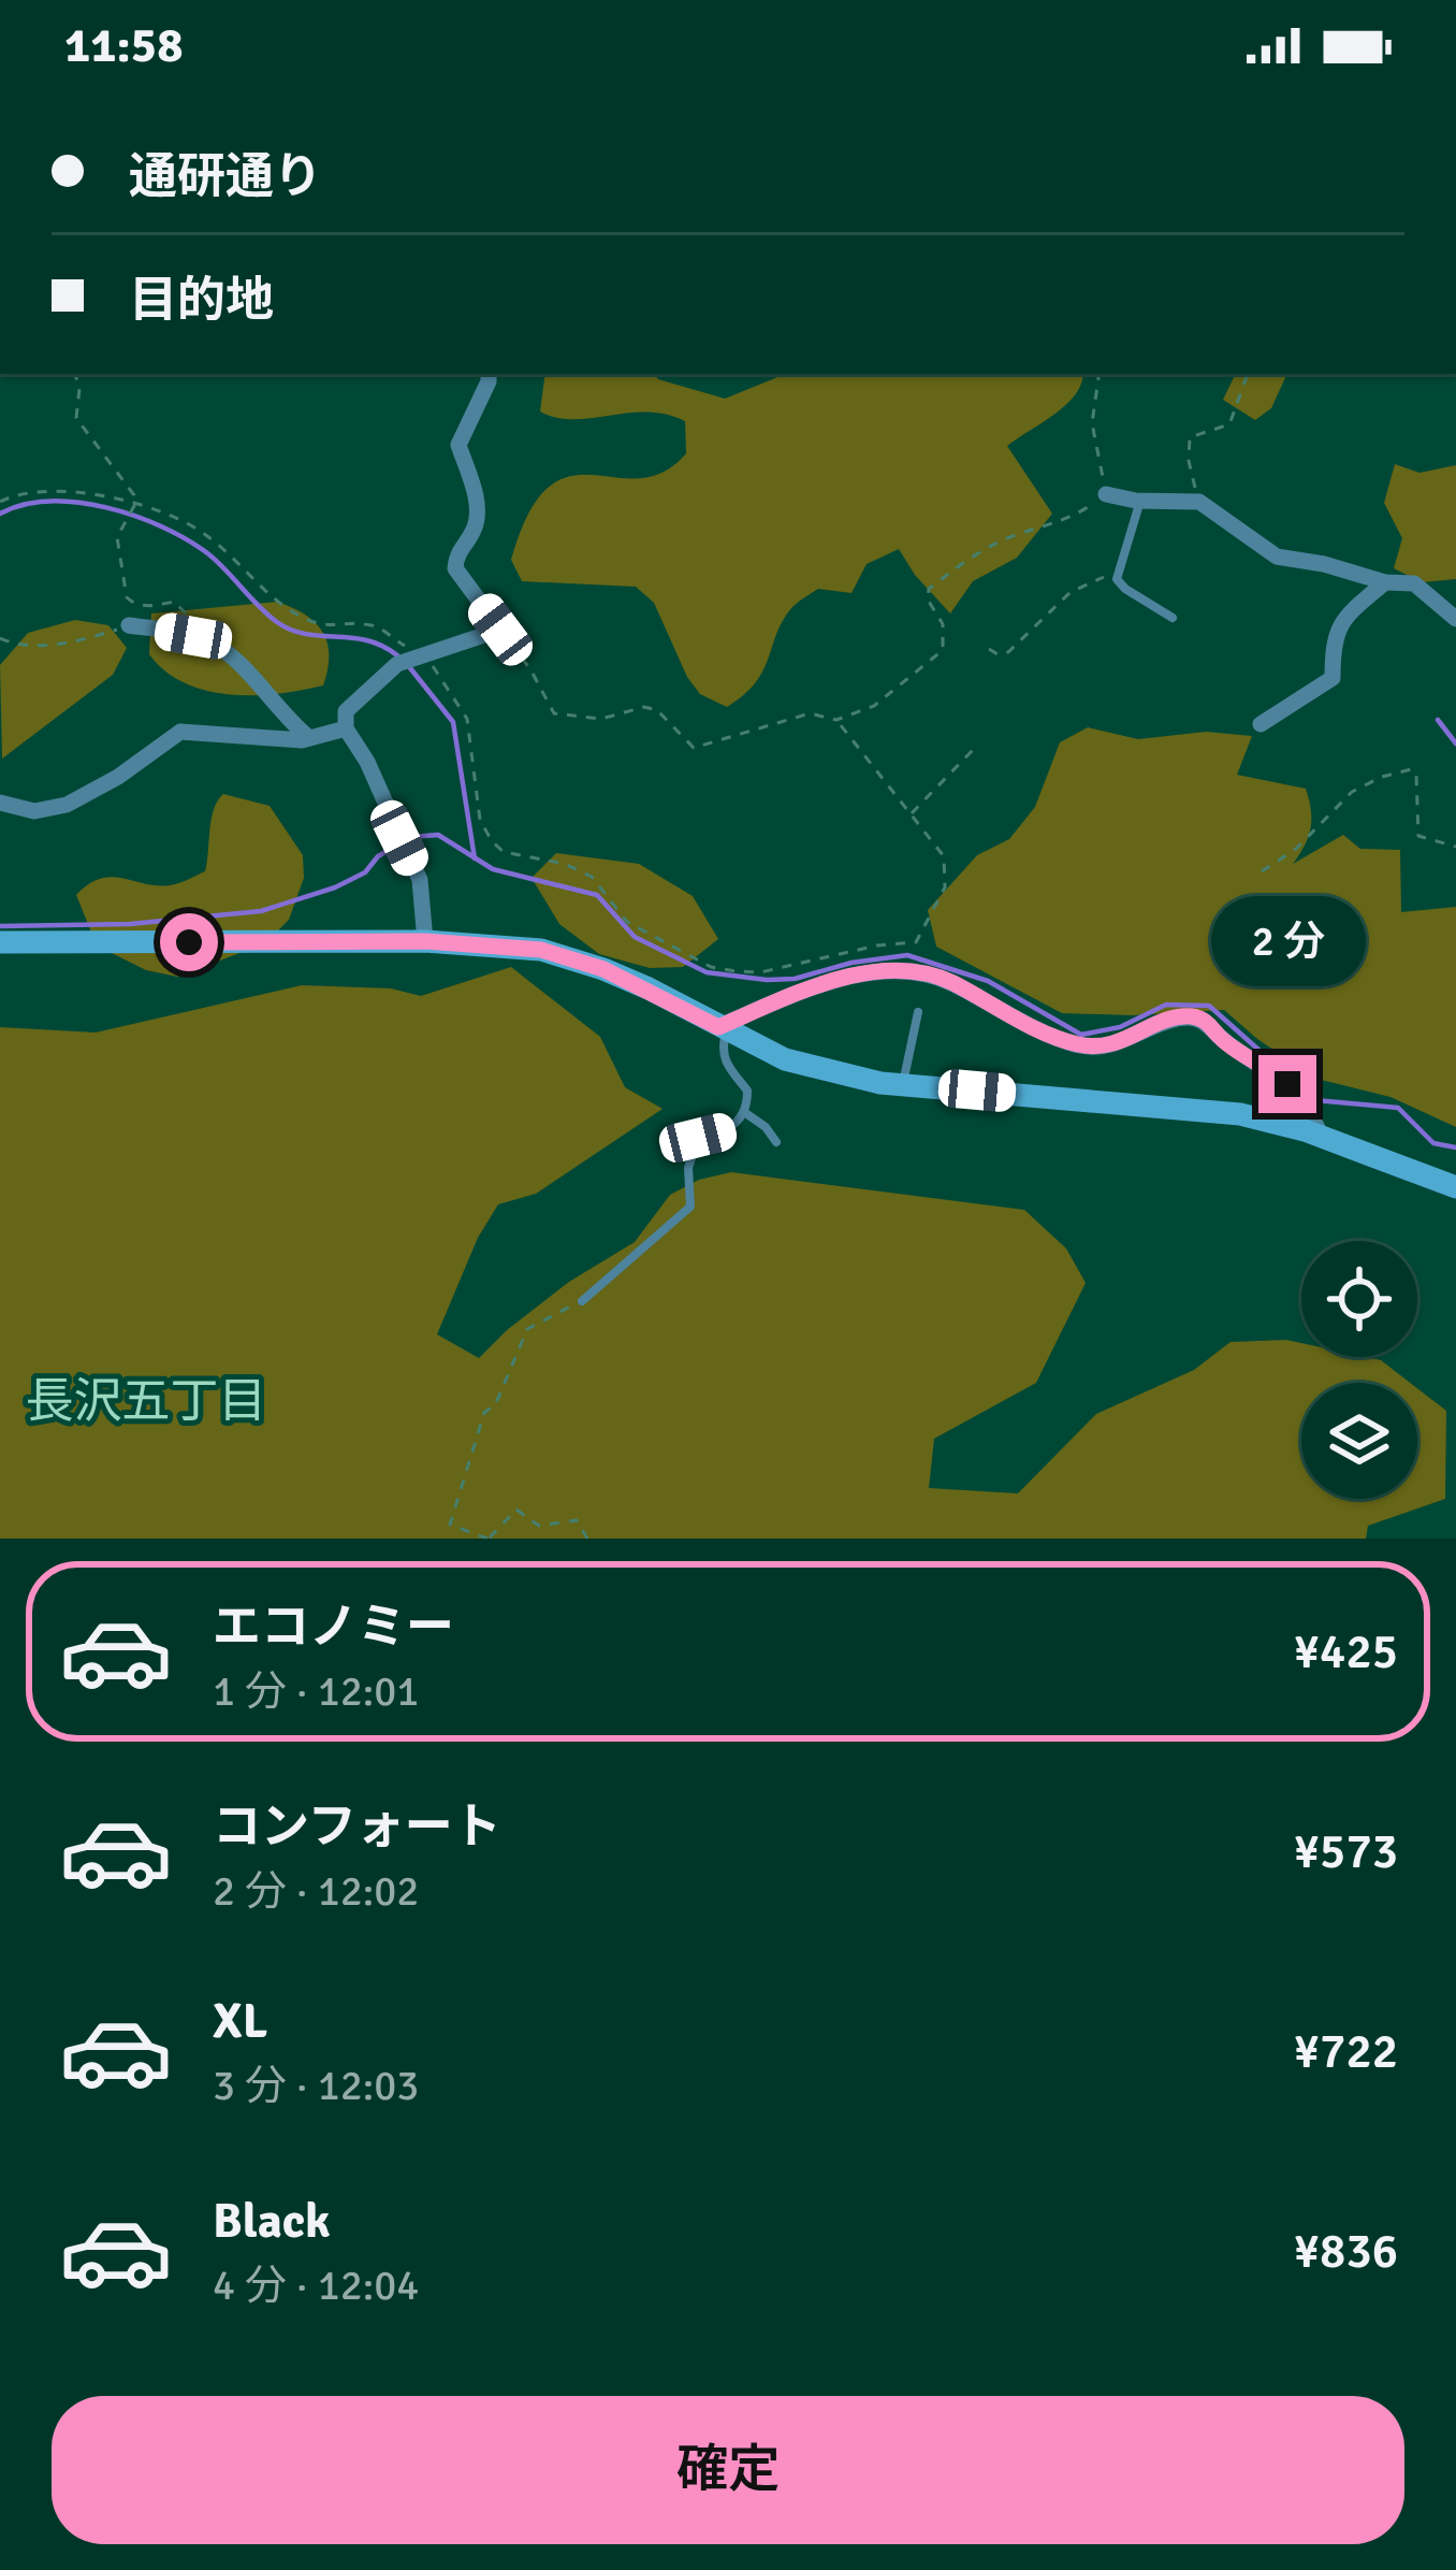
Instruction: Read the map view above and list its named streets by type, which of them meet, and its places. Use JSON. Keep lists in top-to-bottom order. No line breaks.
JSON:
{"districts":["長沢五丁目"],"page":{"status":"11:58","banner":["通研通り","目的地"],"bubble":"2 分","list":[{"name":"エコノミー","note":"1 分 · 12:01","value":"¥425"},{"name":"コンフォート","note":"2 分 · 12:02","value":"¥573"},{"name":"XL","note":"3 分 · 12:03","value":"¥722"},{"name":"Black","note":"4 分 · 12:04","value":"¥836"}],"buttons":"確定"}}
